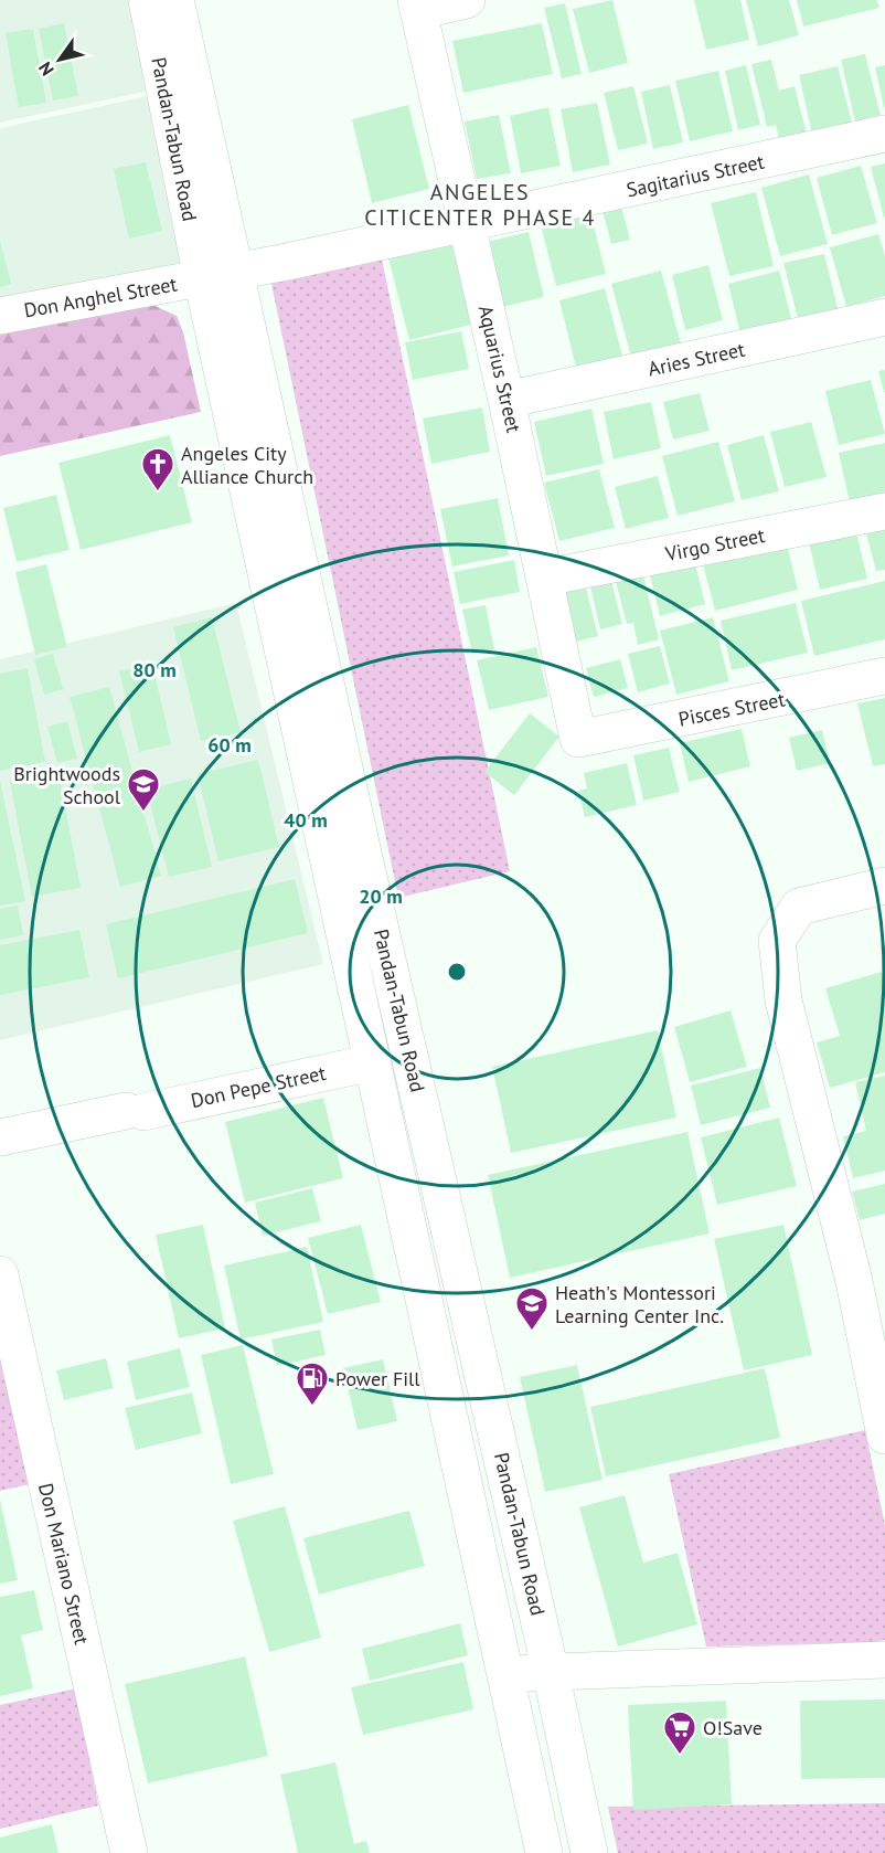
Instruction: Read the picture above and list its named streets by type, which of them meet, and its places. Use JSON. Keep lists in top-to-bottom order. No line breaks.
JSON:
{"streets":{"street":["Pandan-Tabun Road","Sagitarius Street","Don Anghel Street","Aries Street","Aquarius Street","Virgo Street","Pisces Street","Don Pepe Street","Don Mariano Street"]},"crossings":[["Pandan-Tabun Road","Sagitarius Street"],["Pandan-Tabun Road","Don Anghel Street"],["Pandan-Tabun Road","Don Pepe Street"],["Sagitarius Street","Don Anghel Street"],["Sagitarius Street","Aquarius Street"],["Aries Street","Aquarius Street"],["Aquarius Street","Virgo Street"],["Aquarius Street","Pisces Street"]],"districts":["ANGELES CITICENTER PHASE 4"],"places":{"church":["Angeles City Alliance Church"],"school or university":["Brightwoods School","Heath's Montessori Learning Center Inc."],"fuel station":["Power Fill"],"supermarket":["O!Save"]},"north":"bottom left","rings":["80 m","60 m","40 m","20 m"]}
